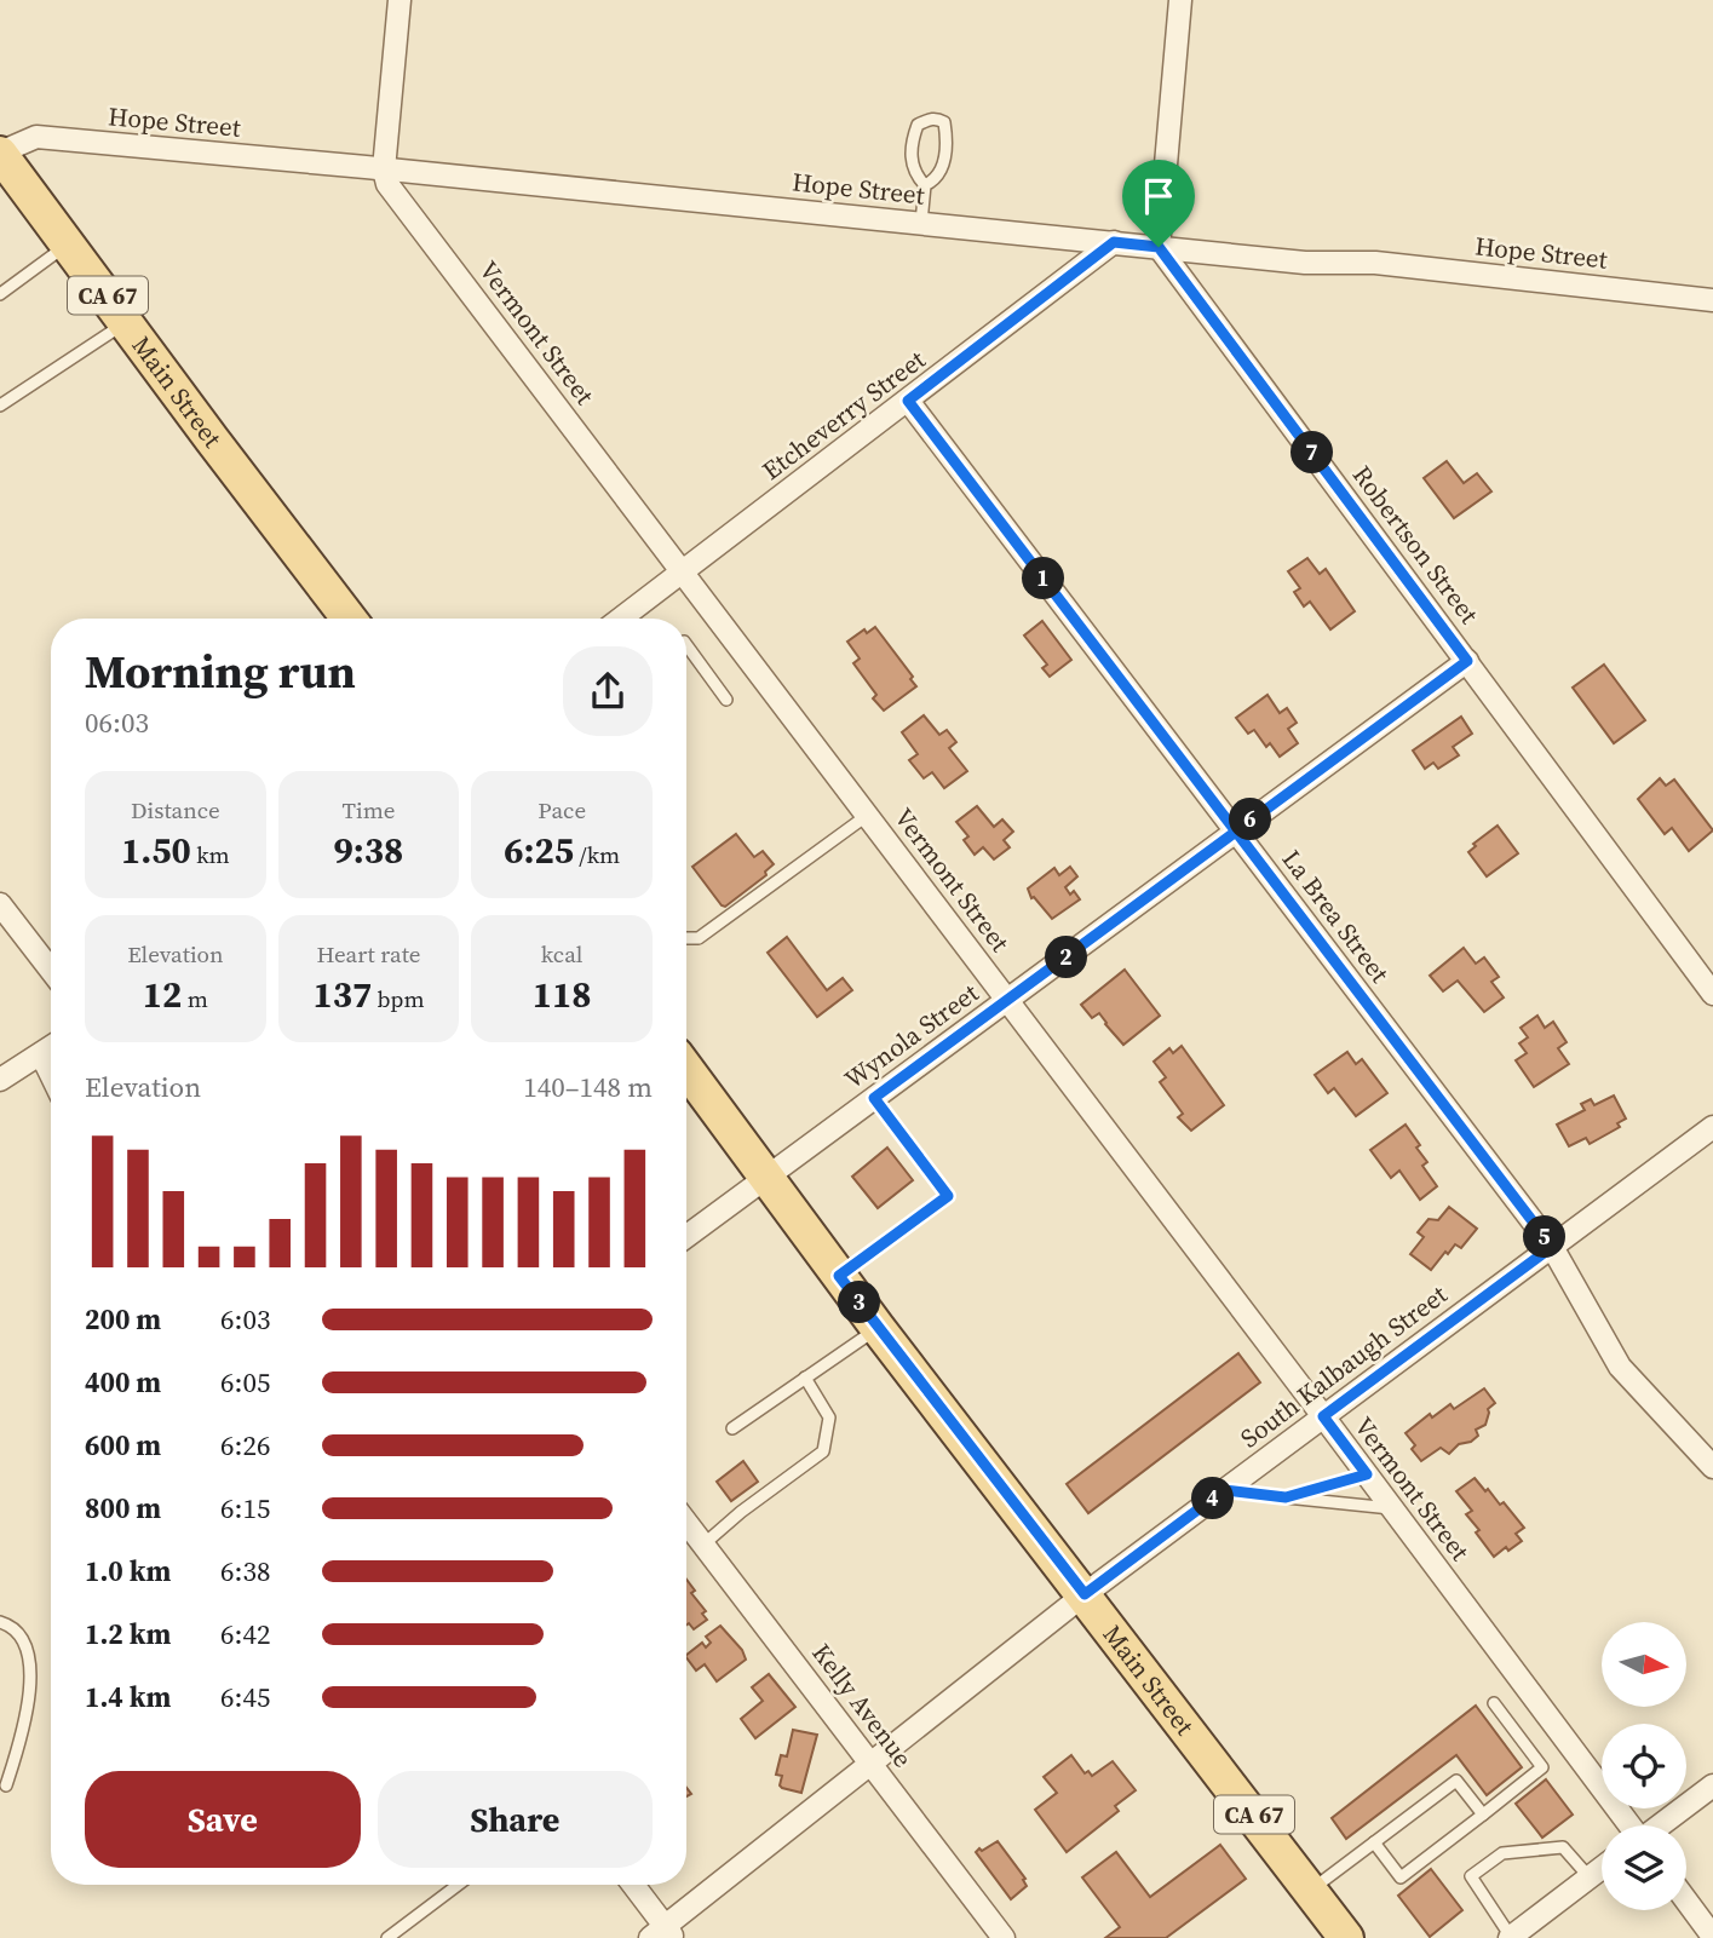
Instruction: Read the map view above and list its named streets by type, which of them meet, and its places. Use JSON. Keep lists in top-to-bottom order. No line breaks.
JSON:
{"streets":{"main road":["CA 67","Main Street"],"street":["Hope Street","Vermont Street","Etcheverry Street","Robertson Street","La Brea Street","Wynola Street","South Kalbaugh Street","Kelly Avenue"]},"crossings":[["Hope Street","Vermont Street"],["Hope Street","Main Street"],["Hope Street","Etcheverry Street"],["Hope Street","Robertson Street"],["Vermont Street","Etcheverry Street"],["Vermont Street","Wynola Street"],["Vermont Street","South Kalbaugh Street"],["Main Street","Wynola Street"],["Main Street","South Kalbaugh Street"],["Etcheverry Street","La Brea Street"],["Robertson Street","Wynola Street"],["La Brea Street","Wynola Street"],["La Brea Street","South Kalbaugh Street"],["South Kalbaugh Street","Kelly Avenue"]],"north":"right","page":{"pins":["7","1","6","2","5","3","4"],"heading":["Morning run","06:03"],"stats":[["Distance","1.50 km"],["Time","9:38"],["Pace","6:25 /km"],["Elevation","12 m"],["Heart rate","137 bpm"],["kcal","118"]],"chart":["Elevation","140–148 m"],"list":[{"name":"200 m","note":"6:03"},{"name":"400 m","note":"6:05"},{"name":"600 m","note":"6:26"},{"name":"800 m","note":"6:15"},{"name":"1.0 km","note":"6:38"},{"name":"1.2 km","note":"6:42"},{"name":"1.4 km","note":"6:45"}],"buttons":["Save","Share"]}}
